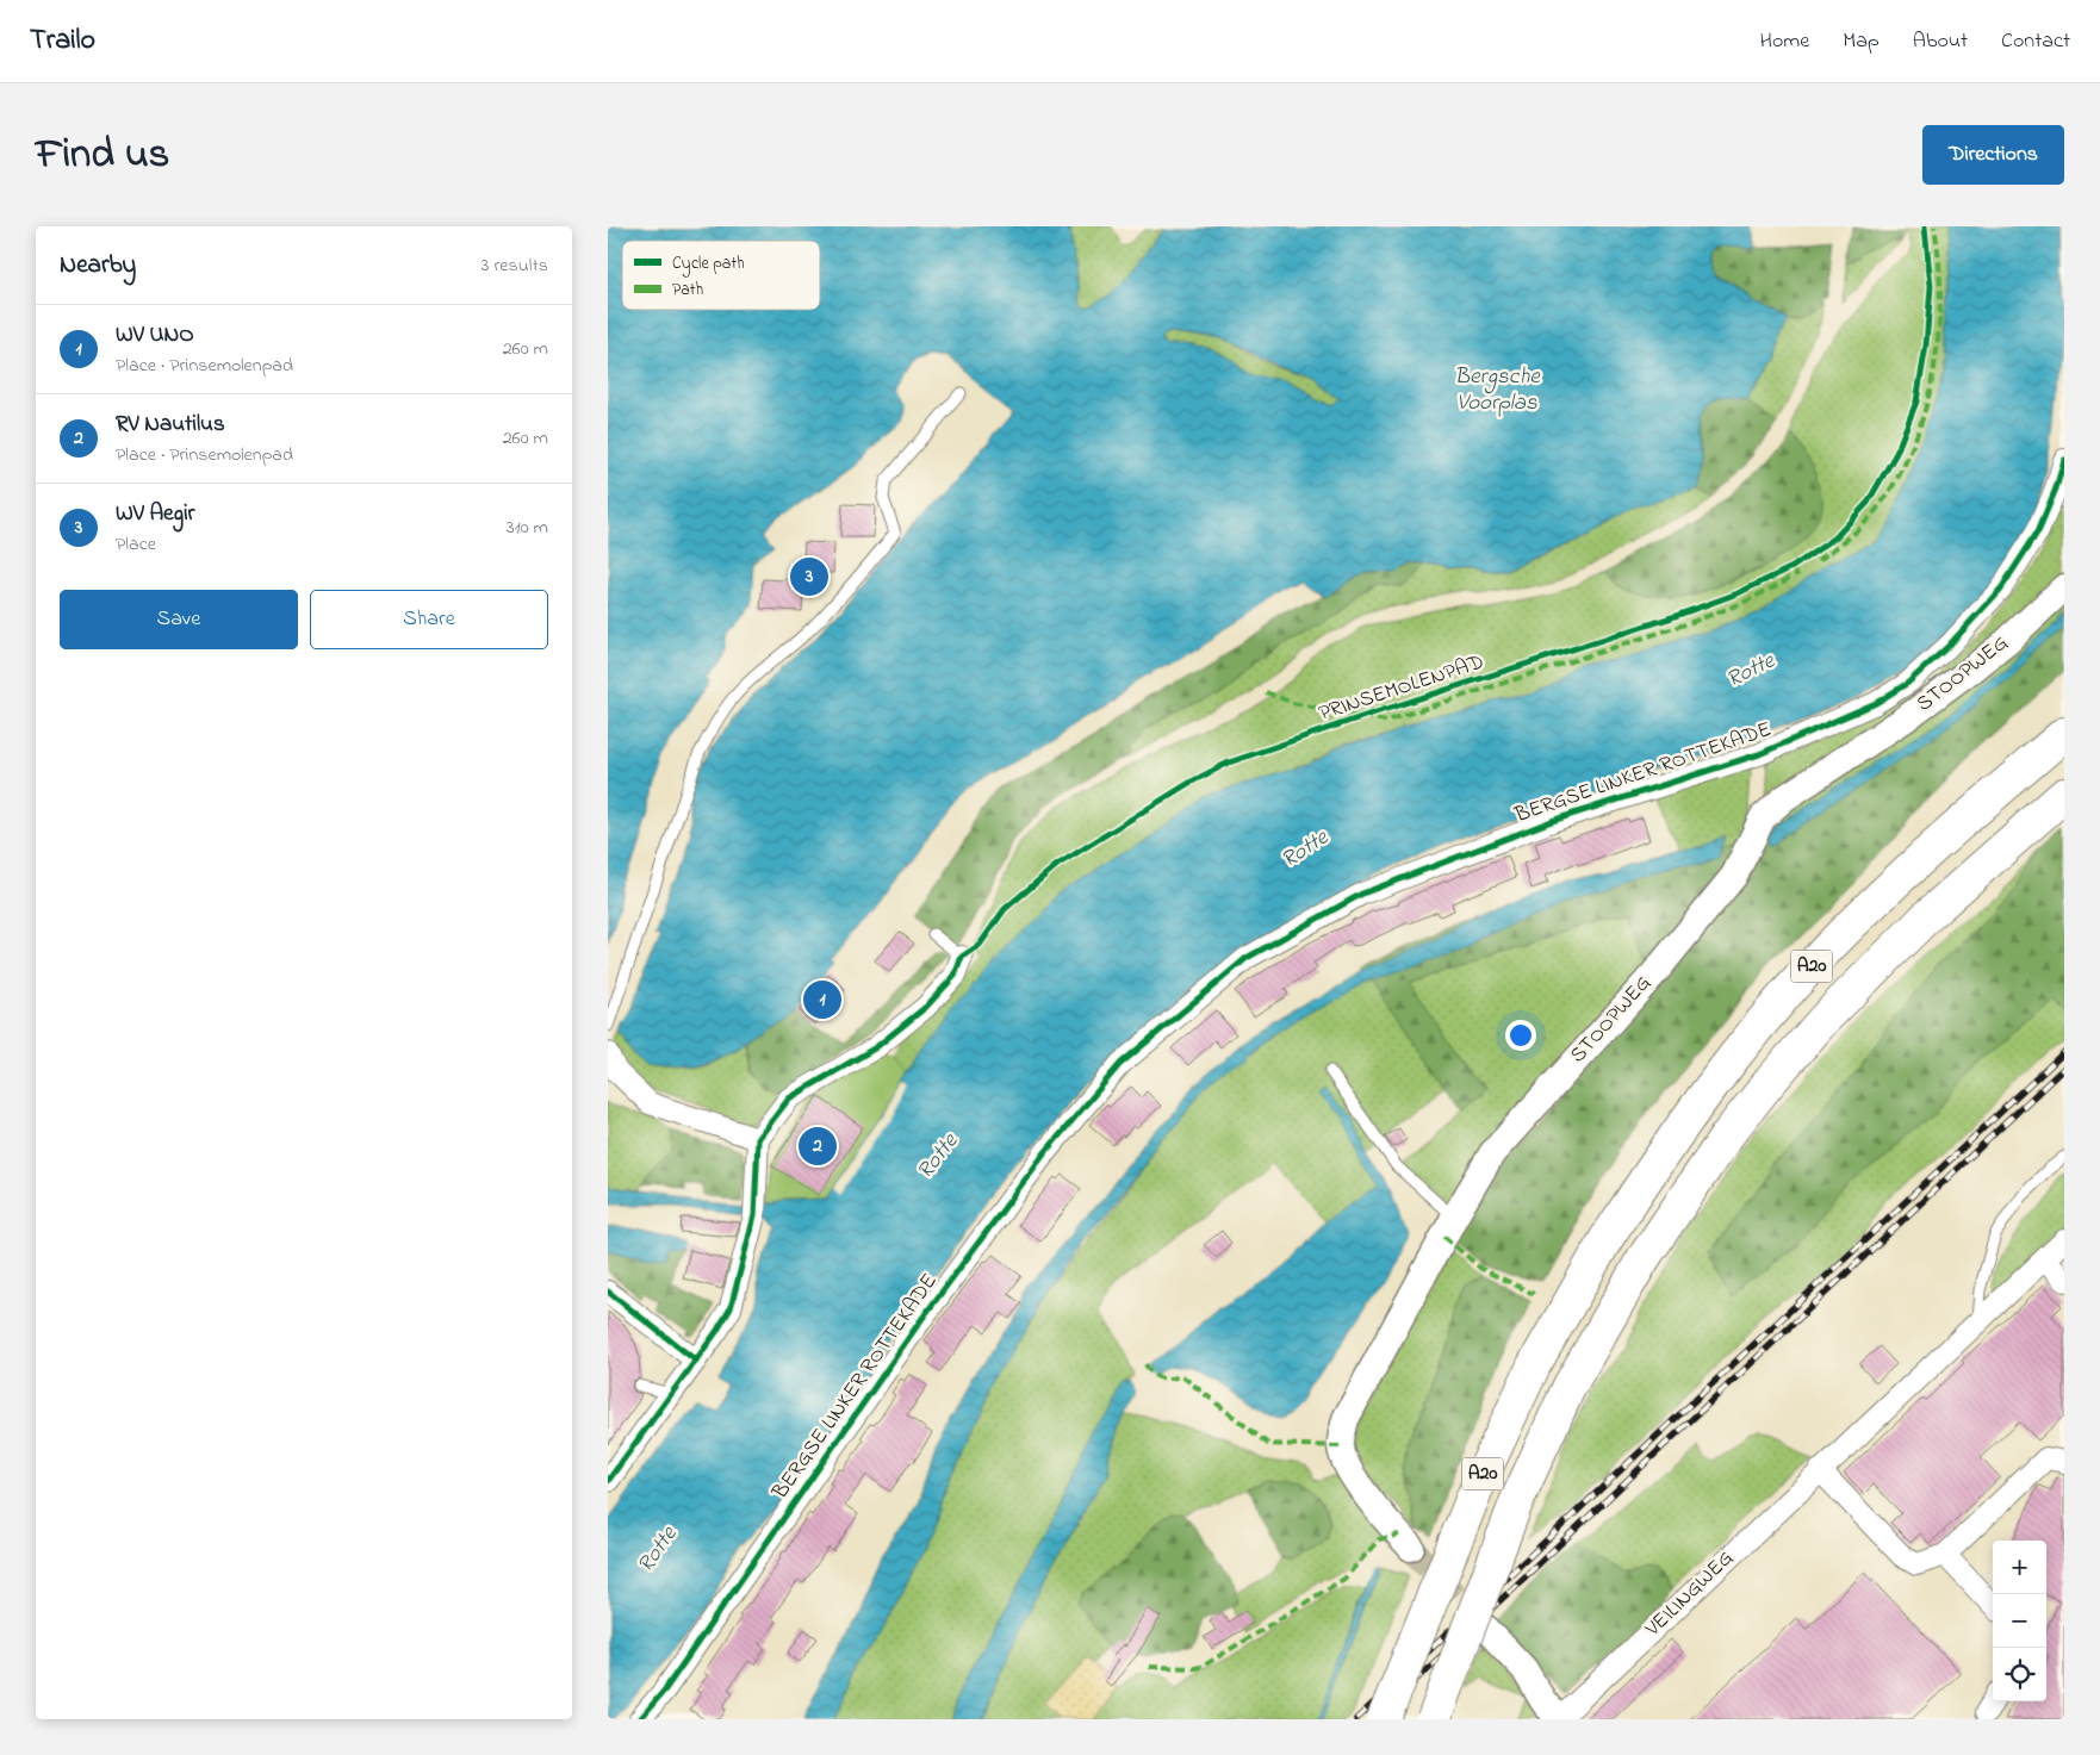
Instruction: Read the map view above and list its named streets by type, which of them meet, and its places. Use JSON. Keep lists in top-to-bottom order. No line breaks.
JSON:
{"streets":{"highway":["A20"],"street":["STOOPWEG","BERGSE LINKER ROTTEKADE","VEILINGWEG"],"cycle path":["PRINSEMOLENPAD"]},"water":["Bergsche Voorplas","Rotte"],"legend":["Cycle path","Path"],"page":{"header":"Trailo","nav":["Home","Map","About","Contact"],"title":"Find us","buttons":["Directions",["Save","Share"]],"heading":["Nearby","3 results"],"list":[{"mark":"1","name":"WV UNO","note":"Place · Prinsemolenpad","value":"260 m"},{"mark":"2","name":"RV Nautilus","note":"Place · Prinsemolenpad","value":"260 m"},{"mark":"3","name":"WV Aegir","note":"Place","value":"310 m"}],"pins":["3","1","2"],"map_buttons":["+","−"]}}
